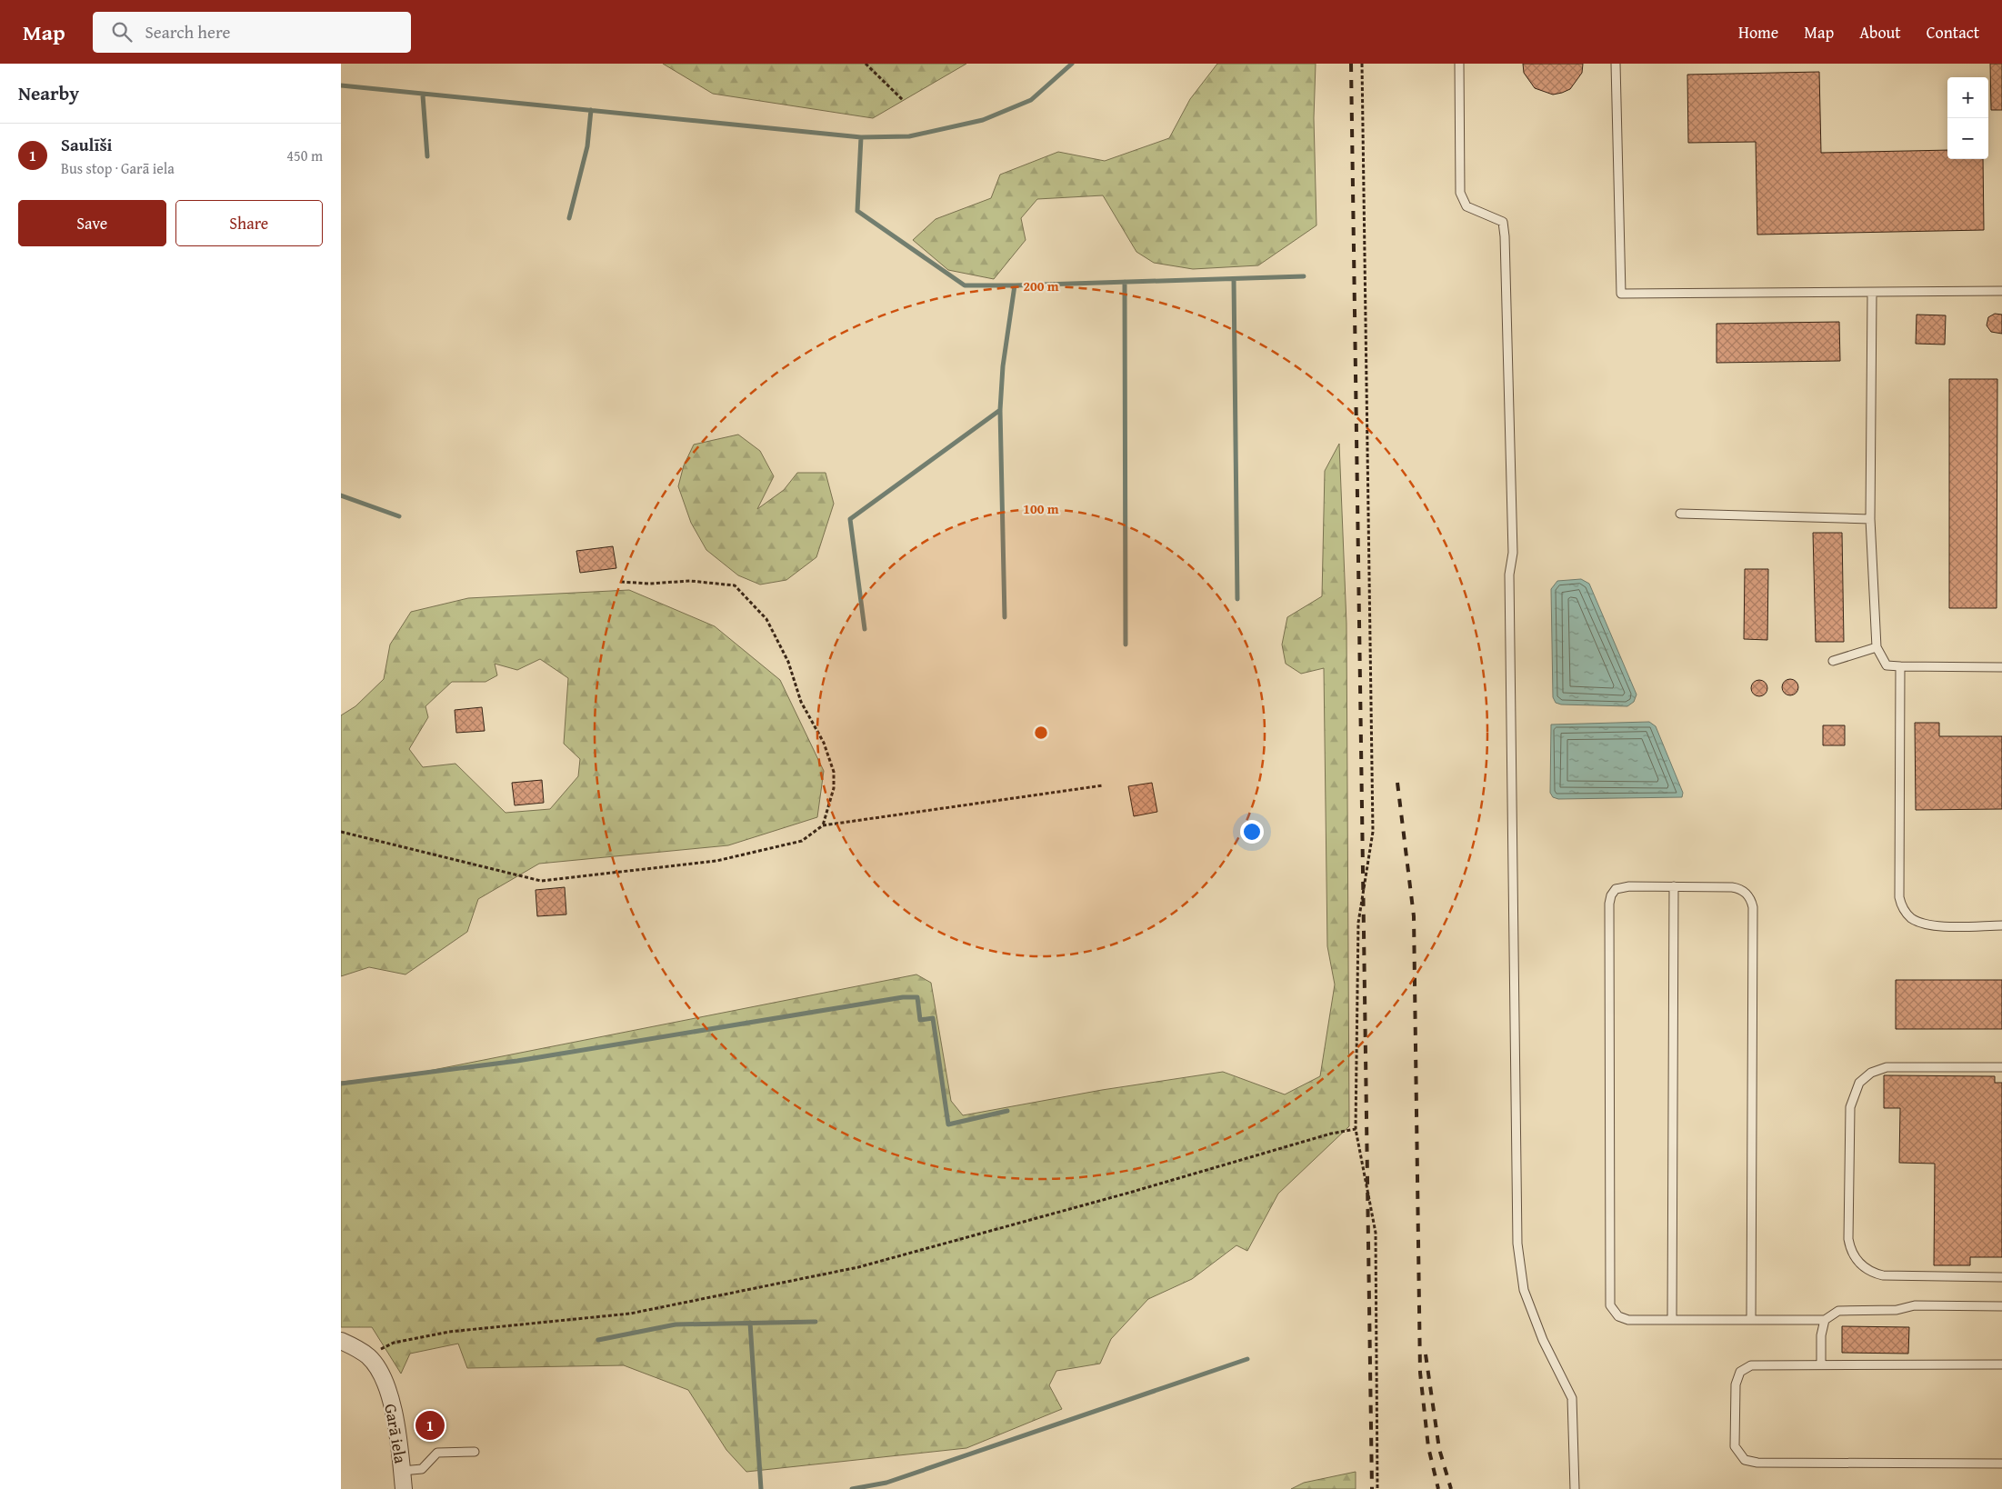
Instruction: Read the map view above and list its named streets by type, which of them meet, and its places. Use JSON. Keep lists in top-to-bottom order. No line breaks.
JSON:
{"streets":{"street":["Garā iela"]},"page":{"header":"Map","search":"Search here","nav":["Home","Map","About","Contact"],"heading":"Nearby","map_buttons":["+","−"],"list":[{"mark":"1","name":"Saulīši","note":"Bus stop · Garā iela","value":"450 m"}],"buttons":["Save","Share"],"pins":"1"},"rings":["200 m","100 m"]}
